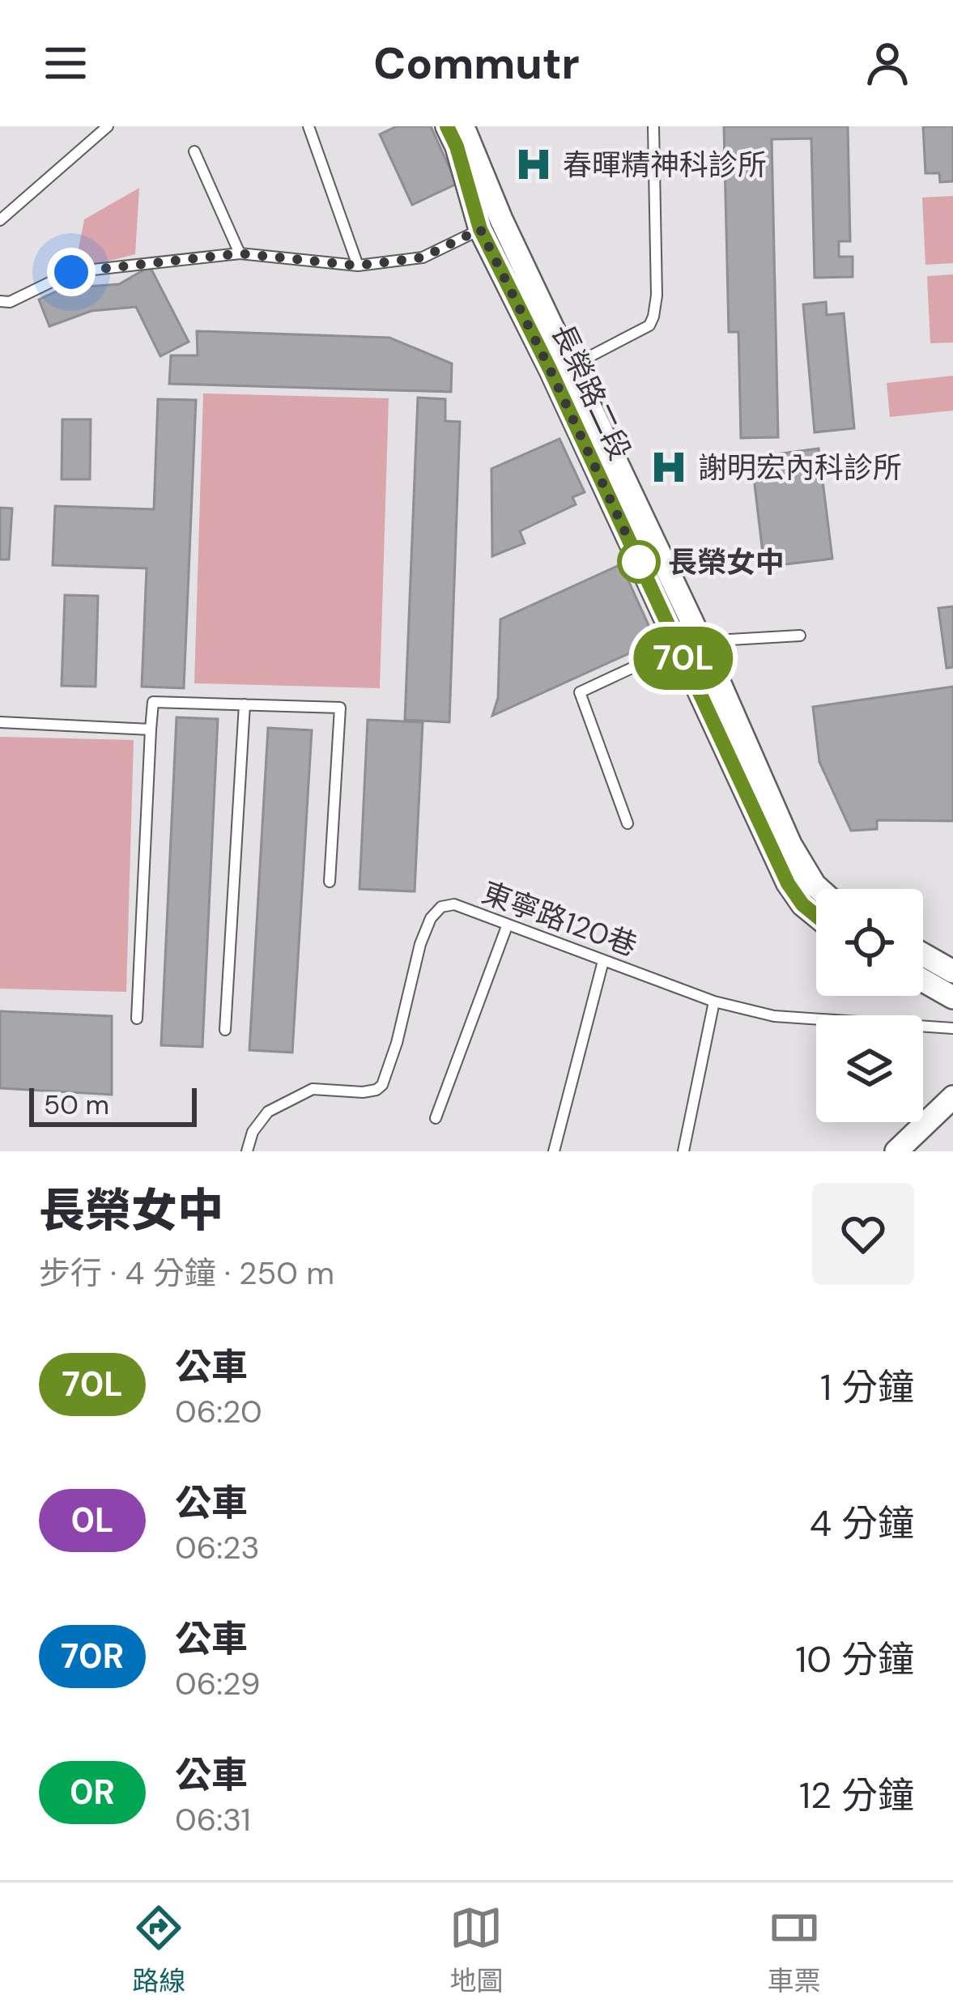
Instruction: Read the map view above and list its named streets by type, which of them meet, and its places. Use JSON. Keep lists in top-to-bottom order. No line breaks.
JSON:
{"streets":{"street":["長榮路二段"],"lane":["東寧路120巷"]},"places":{"hospital":["春暉精神科診所","謝明宏內科診所"],"other":["長榮女中"]},"lines":["bus line 70L"],"scale_bar":"50 m","page":{"header":"Commutr","on_map":"70L","scale":"50 m","heading":["長榮女中","步行 · 4 分鐘 · 250 m"],"list":[{"mark":"70L","name":"公車","note":"06:20","value":"1 分鐘"},{"mark":"0L","name":"公車","note":"06:23","value":"4 分鐘"},{"mark":"70R","name":"公車","note":"06:29","value":"10 分鐘"},{"mark":"0R","name":"公車","note":"06:31","value":"12 分鐘"}],"tabs":["路線","地圖","車票"]}}
